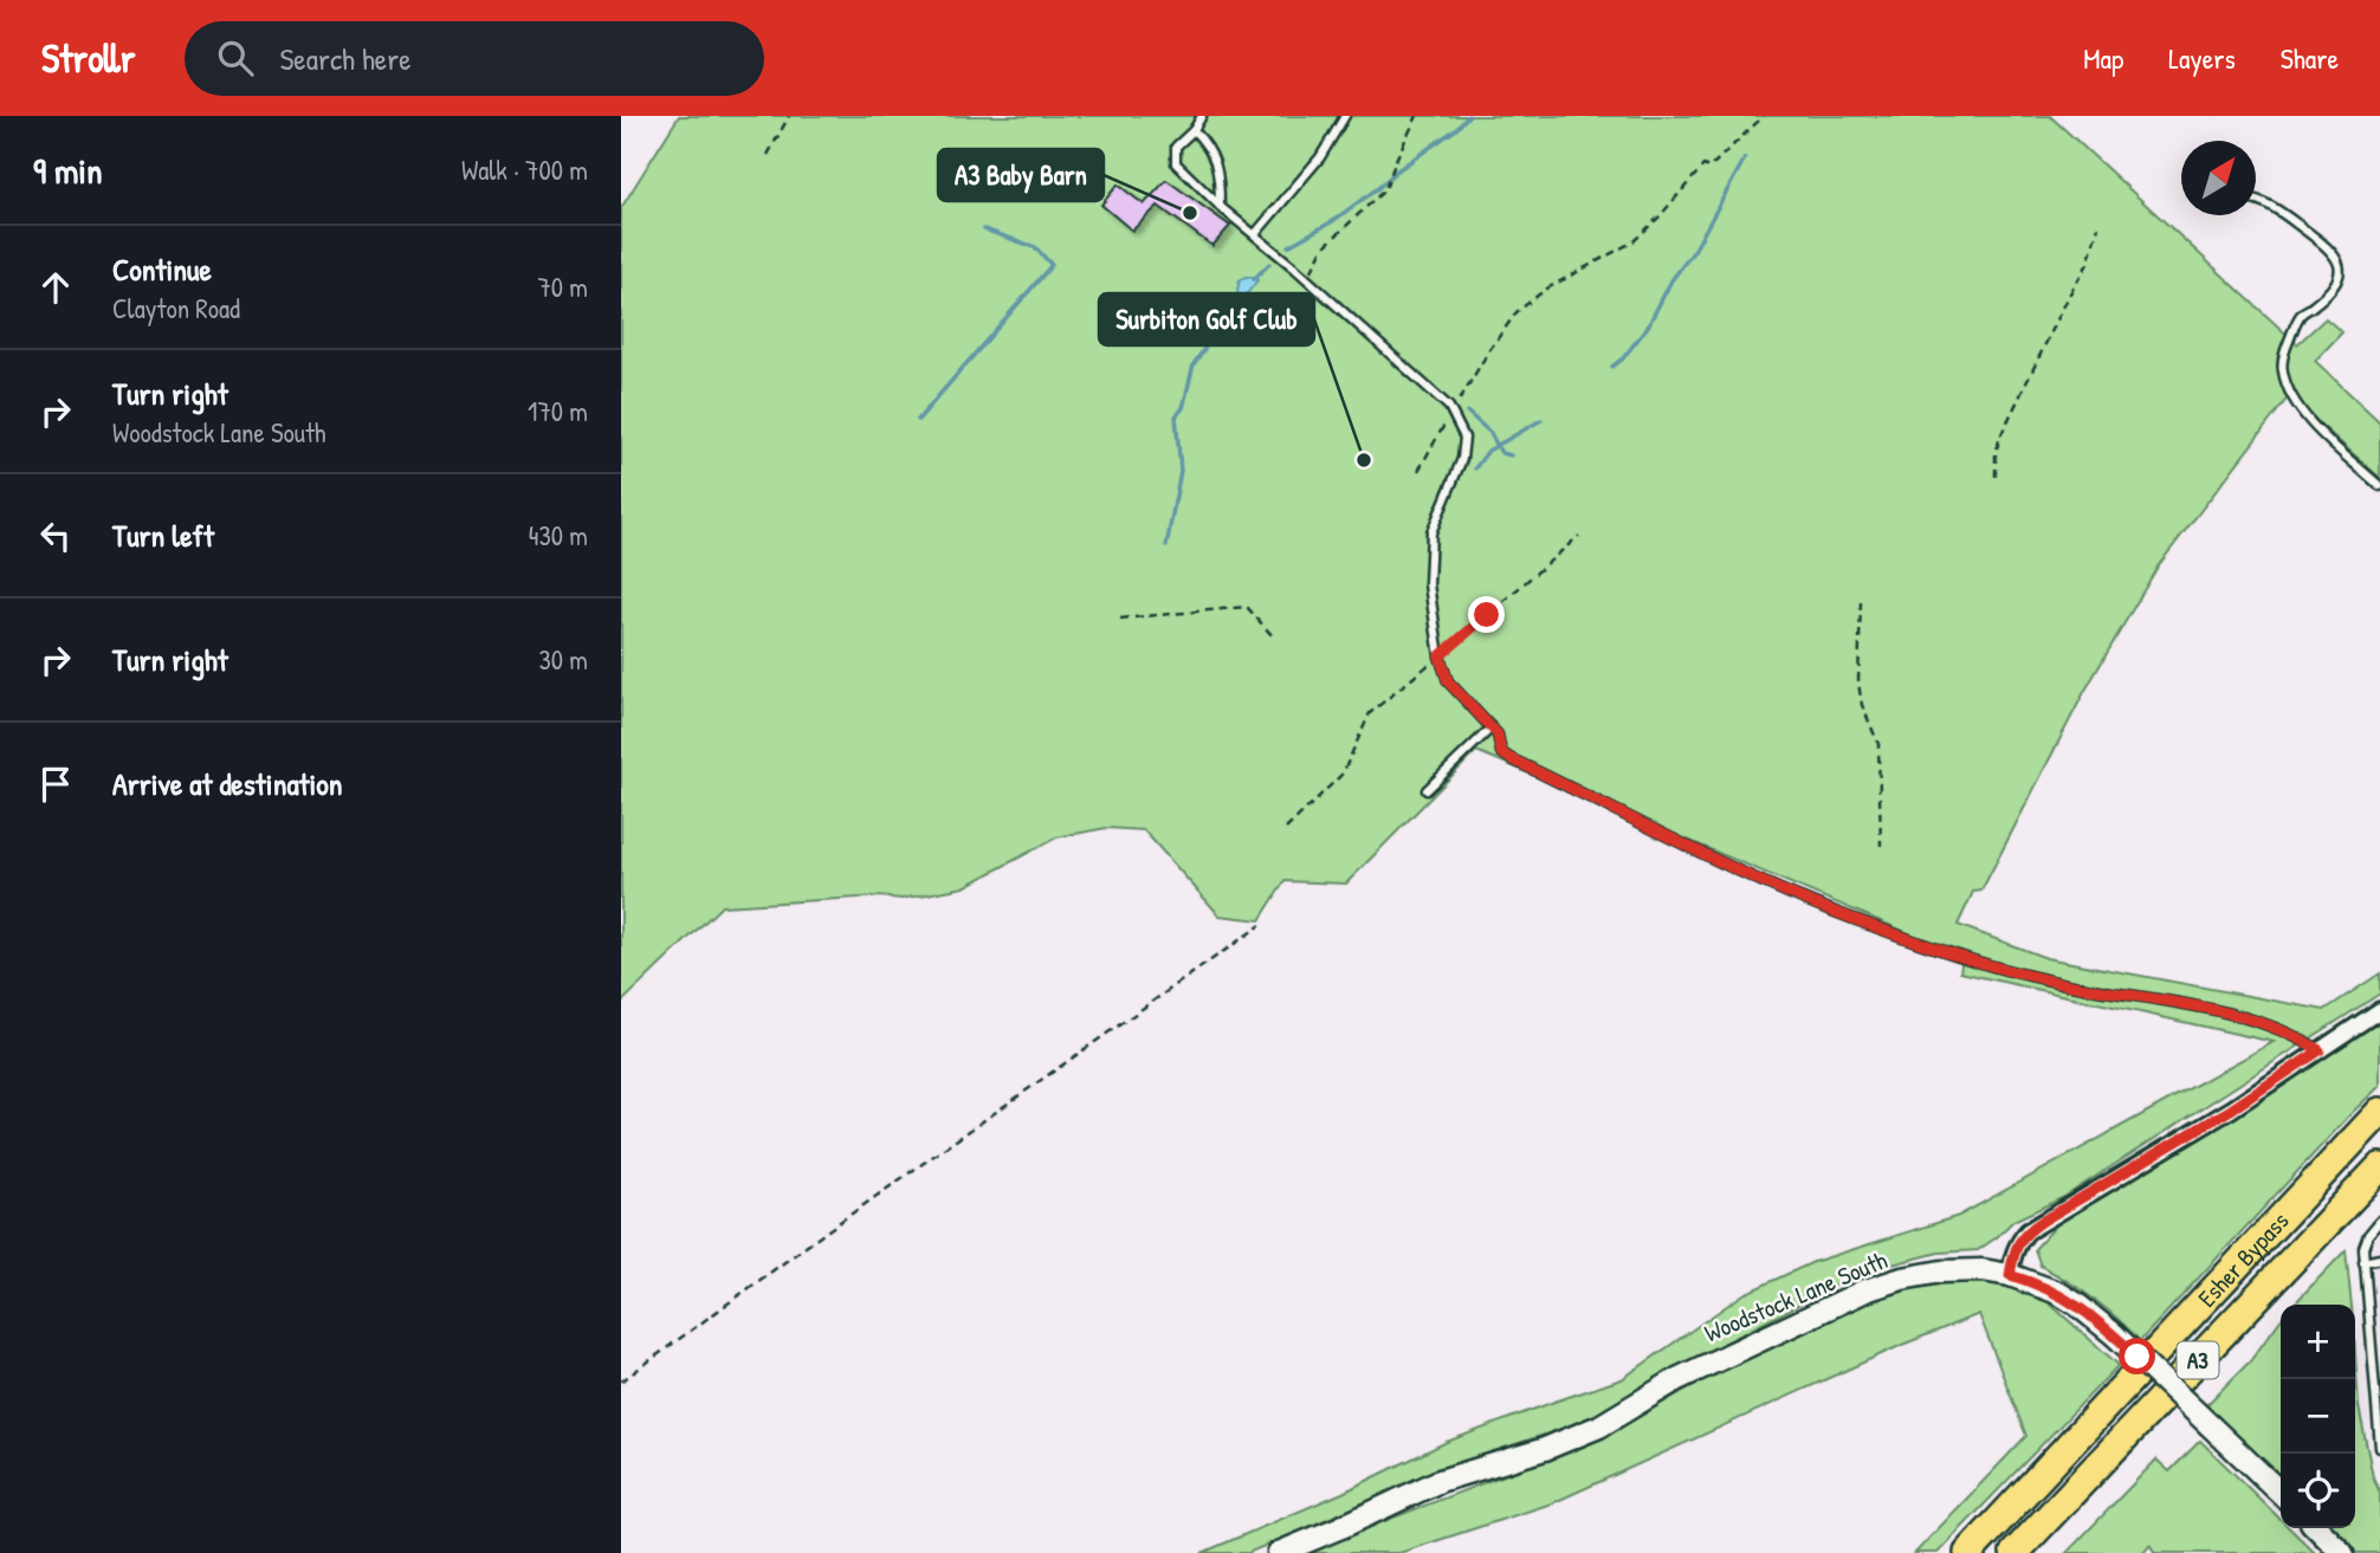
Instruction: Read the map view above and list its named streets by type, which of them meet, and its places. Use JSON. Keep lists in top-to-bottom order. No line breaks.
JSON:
{"streets":{"highway":["Esher Bypass","A3"],"street":["Woodstock Lane South"]},"places":["A3 Baby Barn","Surbiton Golf Club"],"north":"top right","page":{"header":"Strollr","search":"Search here","nav":["Map","Layers","Share"],"heading":["9 min","Walk · 700 m"],"list":[["Continue","Clayton Road","70 m"],["Turn right","Woodstock Lane South","170 m"],["Turn left","430 m"],["Turn right","30 m"],"Arrive at destination"],"map_buttons":["+","−"]}}
